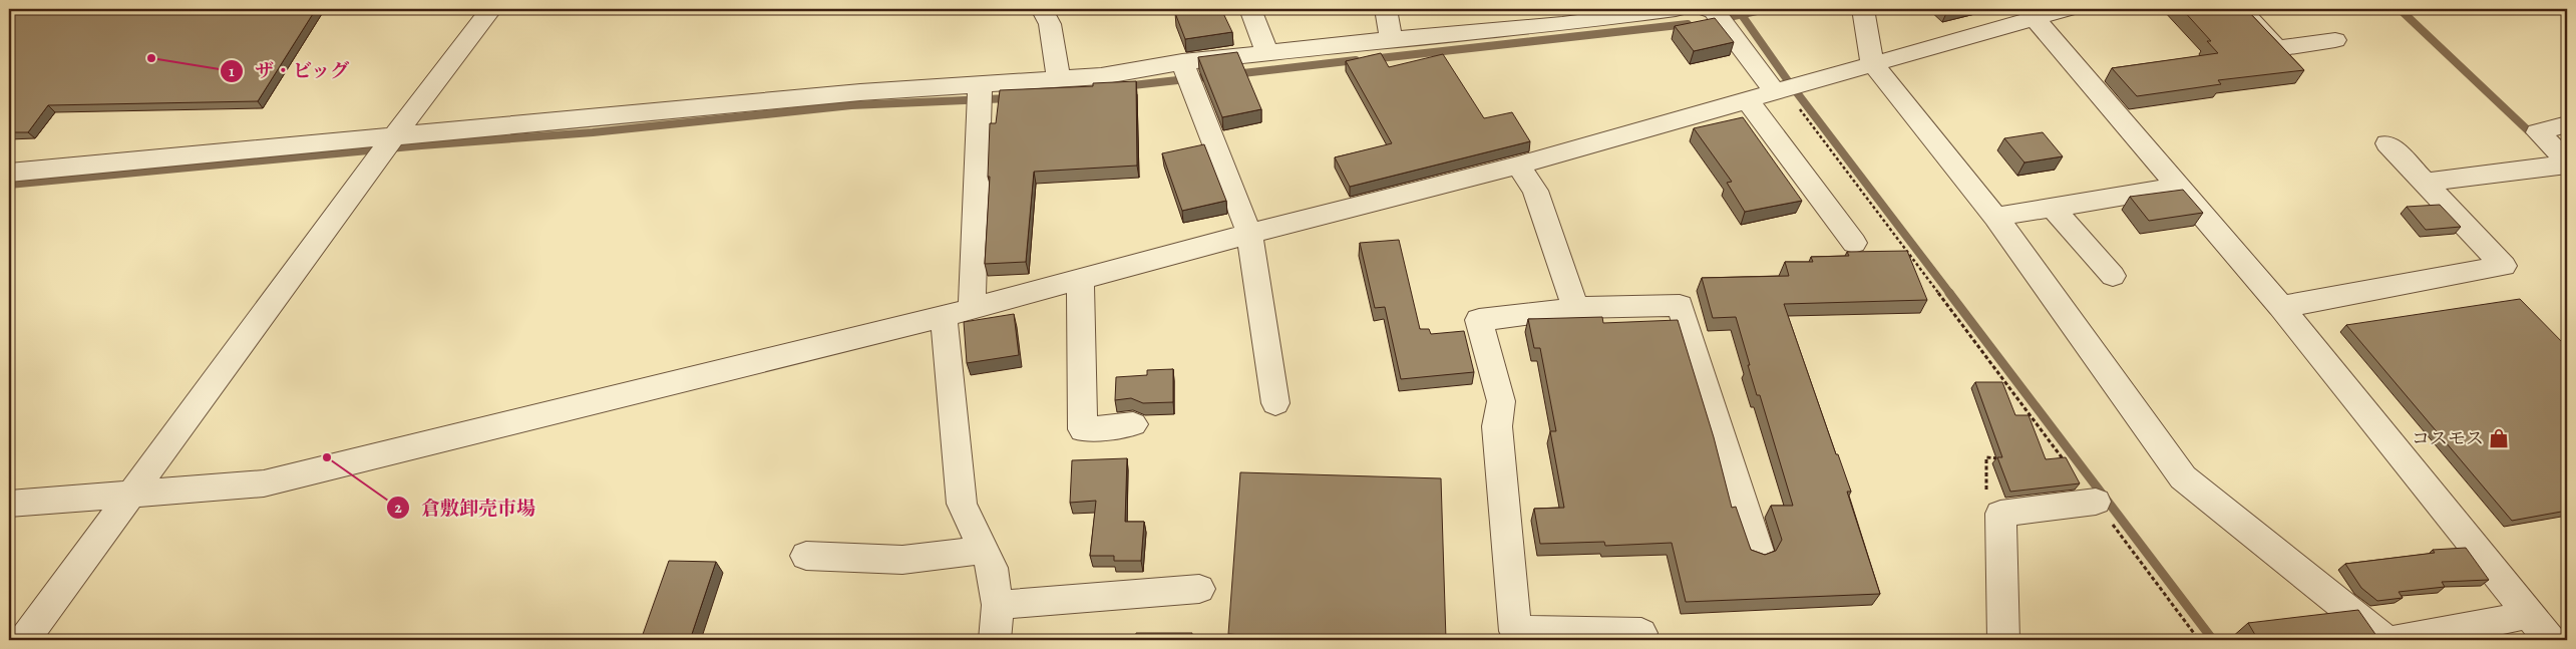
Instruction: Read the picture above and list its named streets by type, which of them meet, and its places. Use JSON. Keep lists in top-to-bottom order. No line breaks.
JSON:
{"places":{"other":["ザ・ビッグ","倉敷卸売市場"],"shop":["コスモス"]}}
